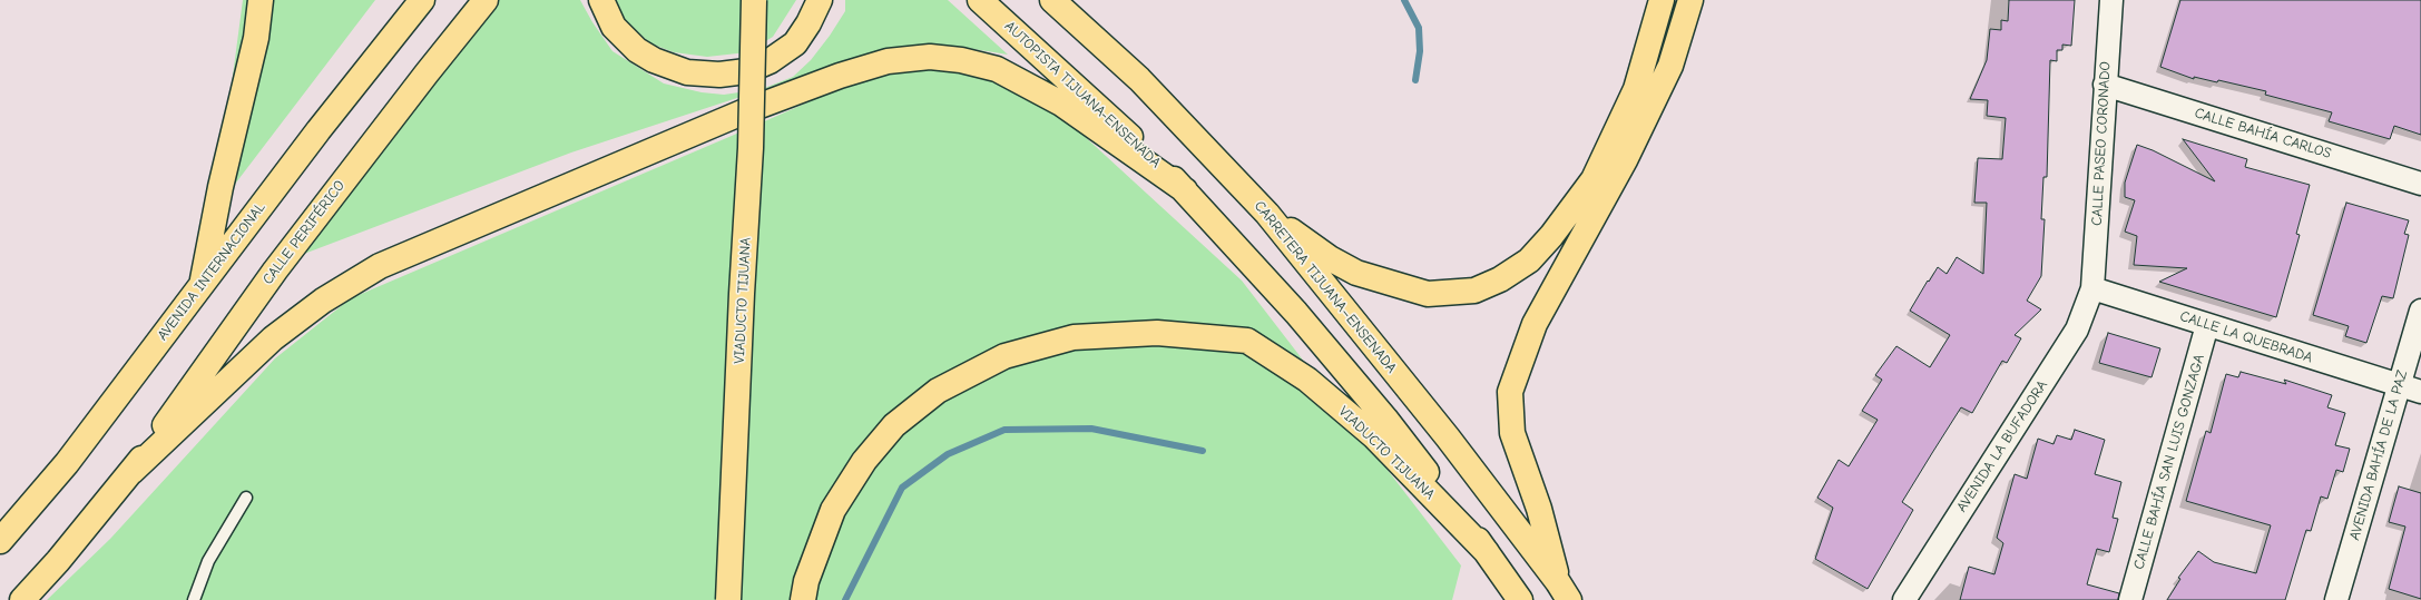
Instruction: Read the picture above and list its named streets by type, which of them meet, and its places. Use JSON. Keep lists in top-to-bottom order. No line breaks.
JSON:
{"streets":{"highway":["AUTOPISTA TIJUANA-ENSENADA","CALLE PERIFÉRICO","AVENIDA INTERNACIONAL","CARRETERA TIJUANA–ENSENADA","VIADUCTO TIJUANA"],"street":["CALLE BAHÍA CARLOS","CALLE PASEO CORONADO","CALLE LA QUEBRADA","AVENIDA LA BUFADORA","AVENIDA BAHÍA DE LA PAZ","CALLE BAHÍA SAN LUIS GONZAGA"]},"crossings":[["CALLE BAHÍA CARLOS","CALLE PASEO CORONADO"],["CALLE PASEO CORONADO","CALLE LA QUEBRADA"],["CALLE PASEO CORONADO","AVENIDA LA BUFADORA"],["CALLE LA QUEBRADA","AVENIDA LA BUFADORA"],["CALLE LA QUEBRADA","AVENIDA BAHÍA DE LA PAZ"],["CALLE LA QUEBRADA","CALLE BAHÍA SAN LUIS GONZAGA"]]}
